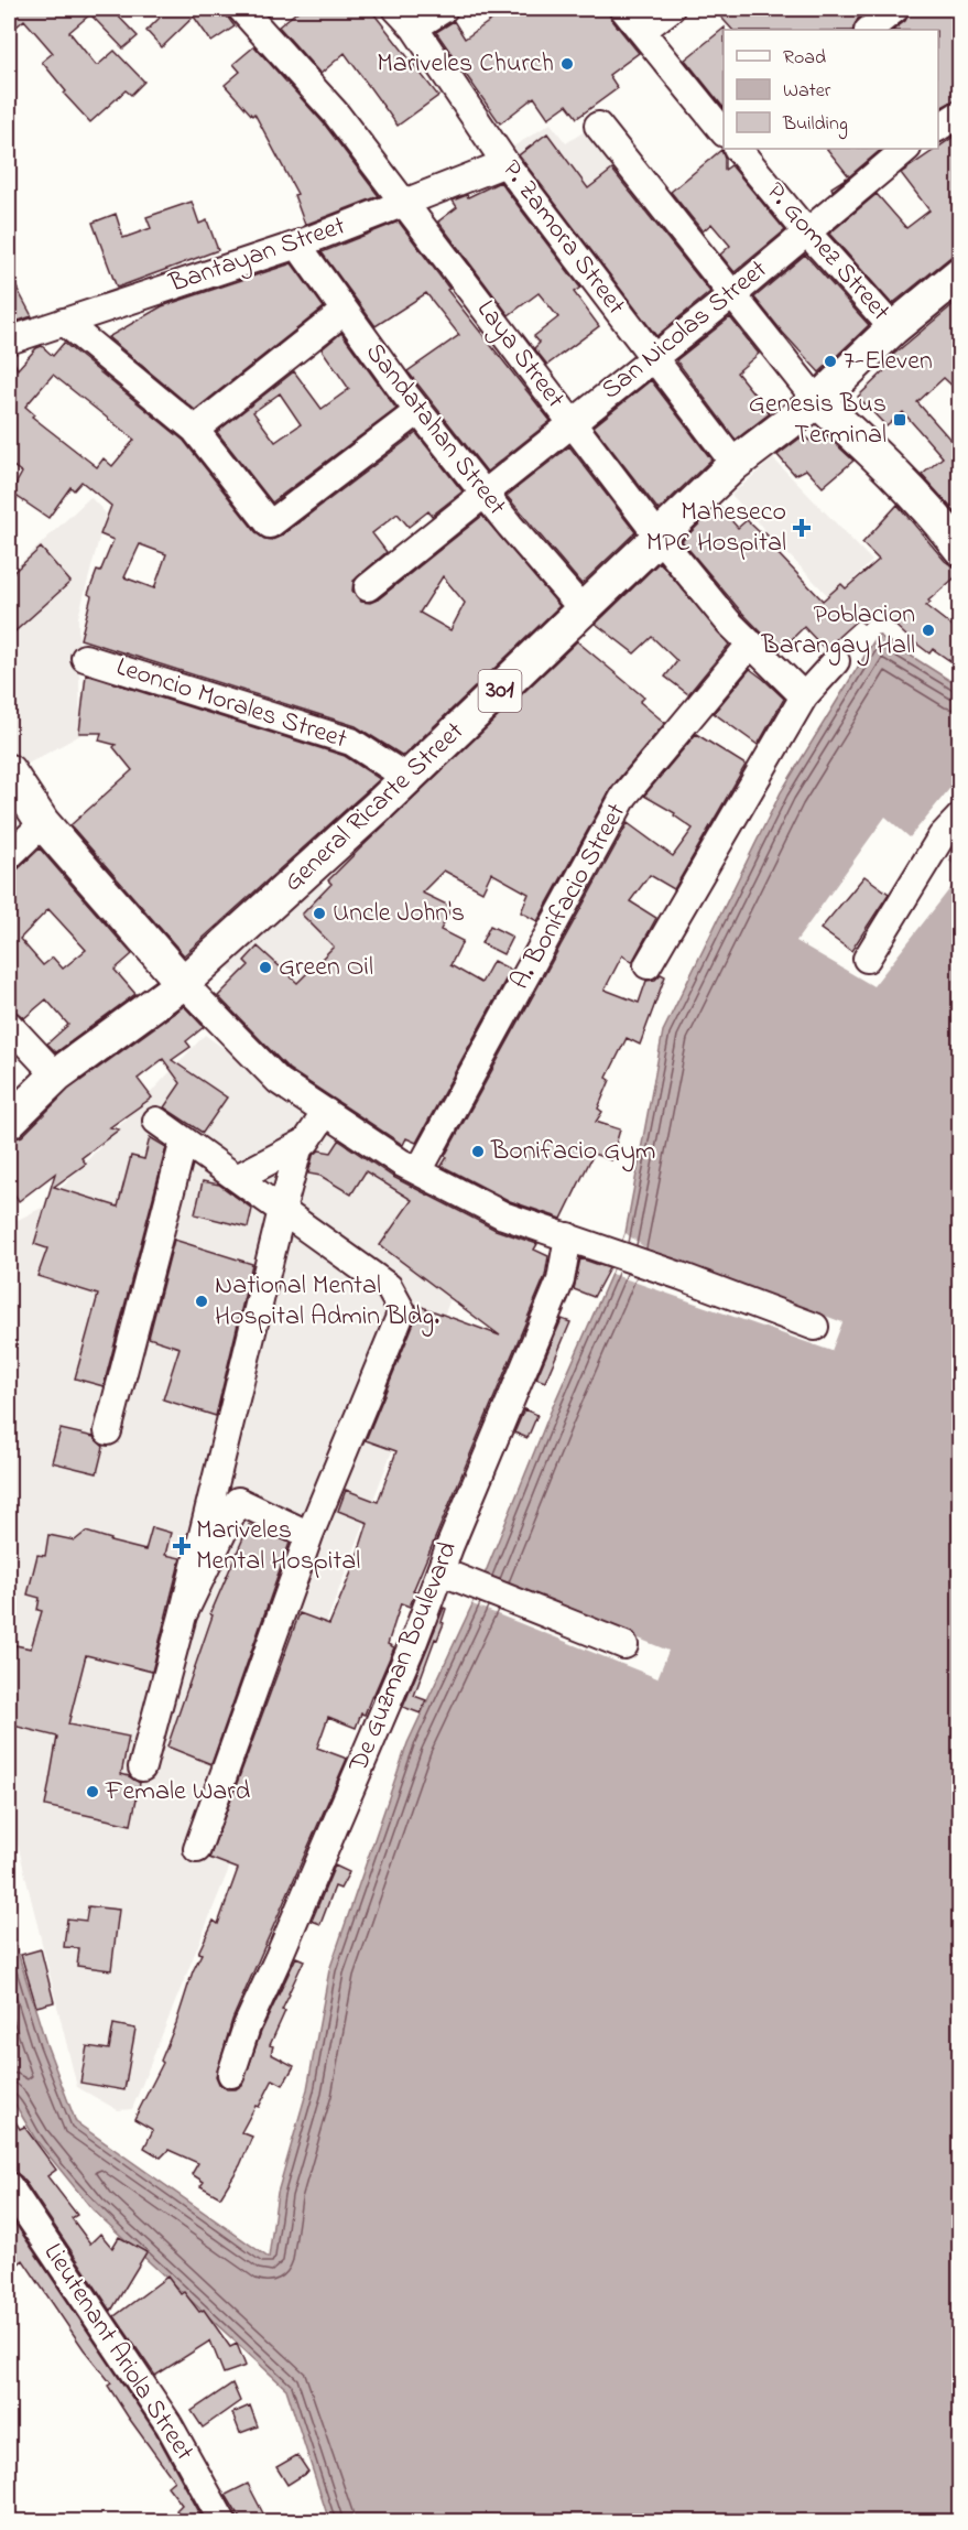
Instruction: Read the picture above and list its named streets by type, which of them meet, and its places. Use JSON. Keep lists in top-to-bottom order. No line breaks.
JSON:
{"streets":{"main road":["301","General Ricarte Street"],"street":["P. Zamora Street","P. Gomez Street","Bantayan Street","San Nicolas Street","Laya Street","Sandatahan Street","Leoncio Morales Street","A. Bonifacio Street","De Guzman Boulevard","Lieutenant Ariola Street"]},"crossings":[["P. Zamora Street","Bantayan Street"],["P. Zamora Street","San Nicolas Street"],["P. Zamora Street","General Ricarte Street"],["P. Gomez Street","San Nicolas Street"],["P. Gomez Street","General Ricarte Street"],["Bantayan Street","Laya Street"],["Bantayan Street","Sandatahan Street"],["San Nicolas Street","Laya Street"],["San Nicolas Street","Sandatahan Street"],["Laya Street","General Ricarte Street"],["Laya Street","A. Bonifacio Street"],["Sandatahan Street","General Ricarte Street"],["Leoncio Morales Street","General Ricarte Street"]],"places":{"other":["Mariveles Church","7-Eleven","Poblacion Barangay Hall","Uncle John's","Green Oil","Bonifacio Gym","National Mental Hospital Admin Bldg.","Female Ward"],"transit":["Genesis Bus Terminal"],"health":["Maheseco MPC Hospital","Mariveles Mental Hospital"]},"legend":["Road","Water","Building"]}
